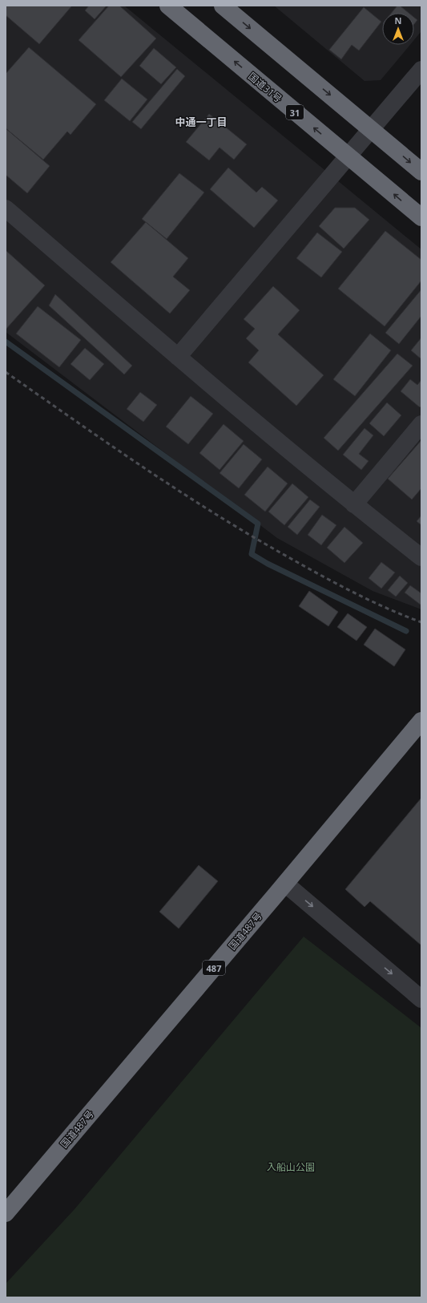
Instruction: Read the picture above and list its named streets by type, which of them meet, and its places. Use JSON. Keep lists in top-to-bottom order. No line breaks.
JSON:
{"streets":{"highway":["国道31号","31","国道487号","487"]},"districts":["中通一丁目"],"parks":["入船山公園"],"north":"top"}
